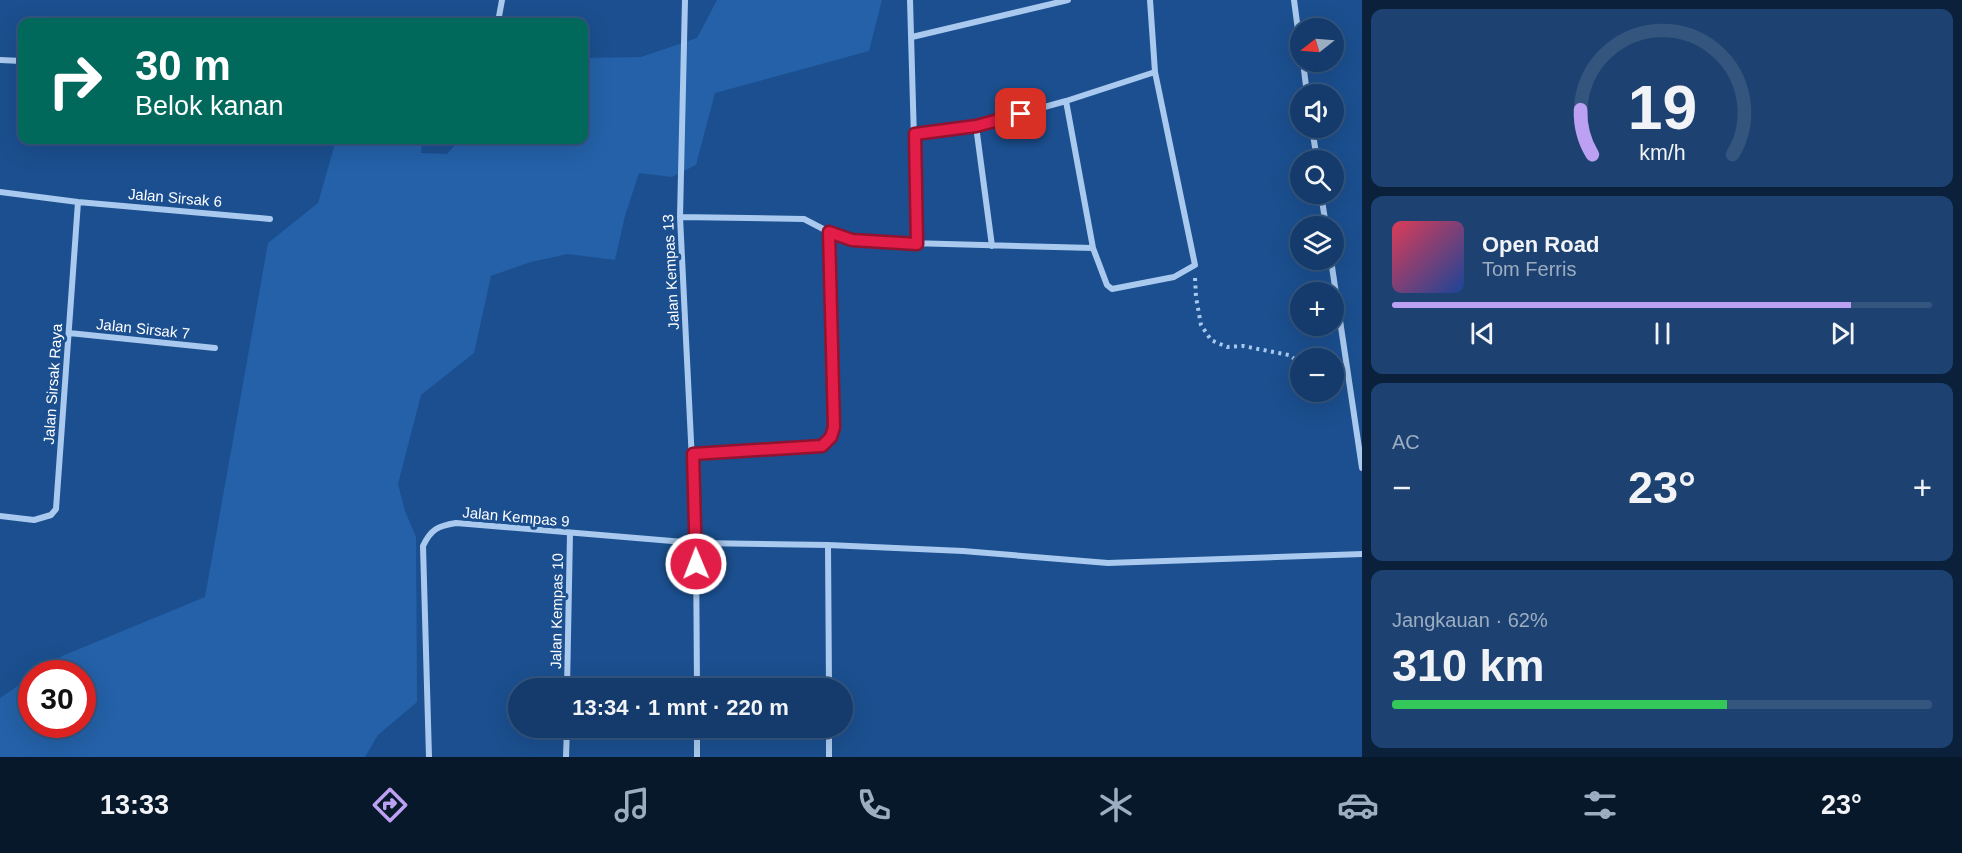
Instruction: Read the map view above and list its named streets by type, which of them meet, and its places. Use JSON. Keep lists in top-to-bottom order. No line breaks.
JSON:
{"streets":{"street":["Jalan Sirsak 6","Jalan Kempas 13","Jalan Sirsak 7","Jalan Sirsak Raya","Jalan Kempas 9","Jalan Kempas 10"]},"crossings":[["Jalan Sirsak 6","Jalan Sirsak Raya"],["Jalan Kempas 13","Jalan Kempas 9"],["Jalan Sirsak 7","Jalan Sirsak Raya"],["Jalan Kempas 9","Jalan Kempas 10"]],"north":"left","page":{"map_buttons":["+","−"],"turn":["30 m","Belok kanan"],"song":["Open Road","Tom Ferris"],"tile":["AC",["Jangkauan · 62%","310 km"]],"heat":["−","23°","+"],"limit":"30","trip":"13:34 · 1 mnt · 220 m","tabs":["13:33","23°"],"gauge":["19","km/h"]}}
